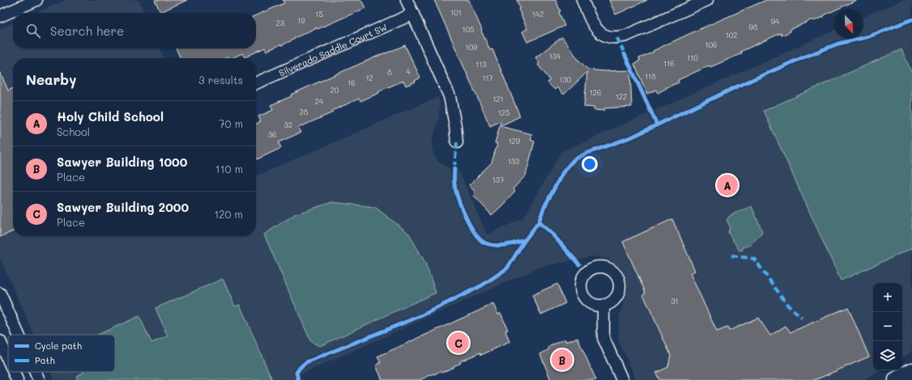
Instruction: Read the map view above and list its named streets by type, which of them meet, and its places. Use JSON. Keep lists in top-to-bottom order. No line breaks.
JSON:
{"streets":{"street":["Silverado Saddle Court SW"]},"house_numbers":["101","15","142","19","94","23","98","105","102","106","109","134","110","116","113","4","8","118","12","117","130","16","20","126","122","121","24","28","125","32","36","129","133","137","31"],"legend":["Cycle path","Path"],"north":"bottom right","page":{"search":"Search here","heading":["Nearby","3 results"],"list":[{"mark":"A","name":"Holy Child School","note":"School","value":"70 m"},{"mark":"B","name":"Sawyer Building 1000","note":"Place","value":"110 m"},{"mark":"C","name":"Sawyer Building 2000","note":"Place","value":"120 m"}],"pins":["A","C","B"],"map_buttons":["+","−"]}}
